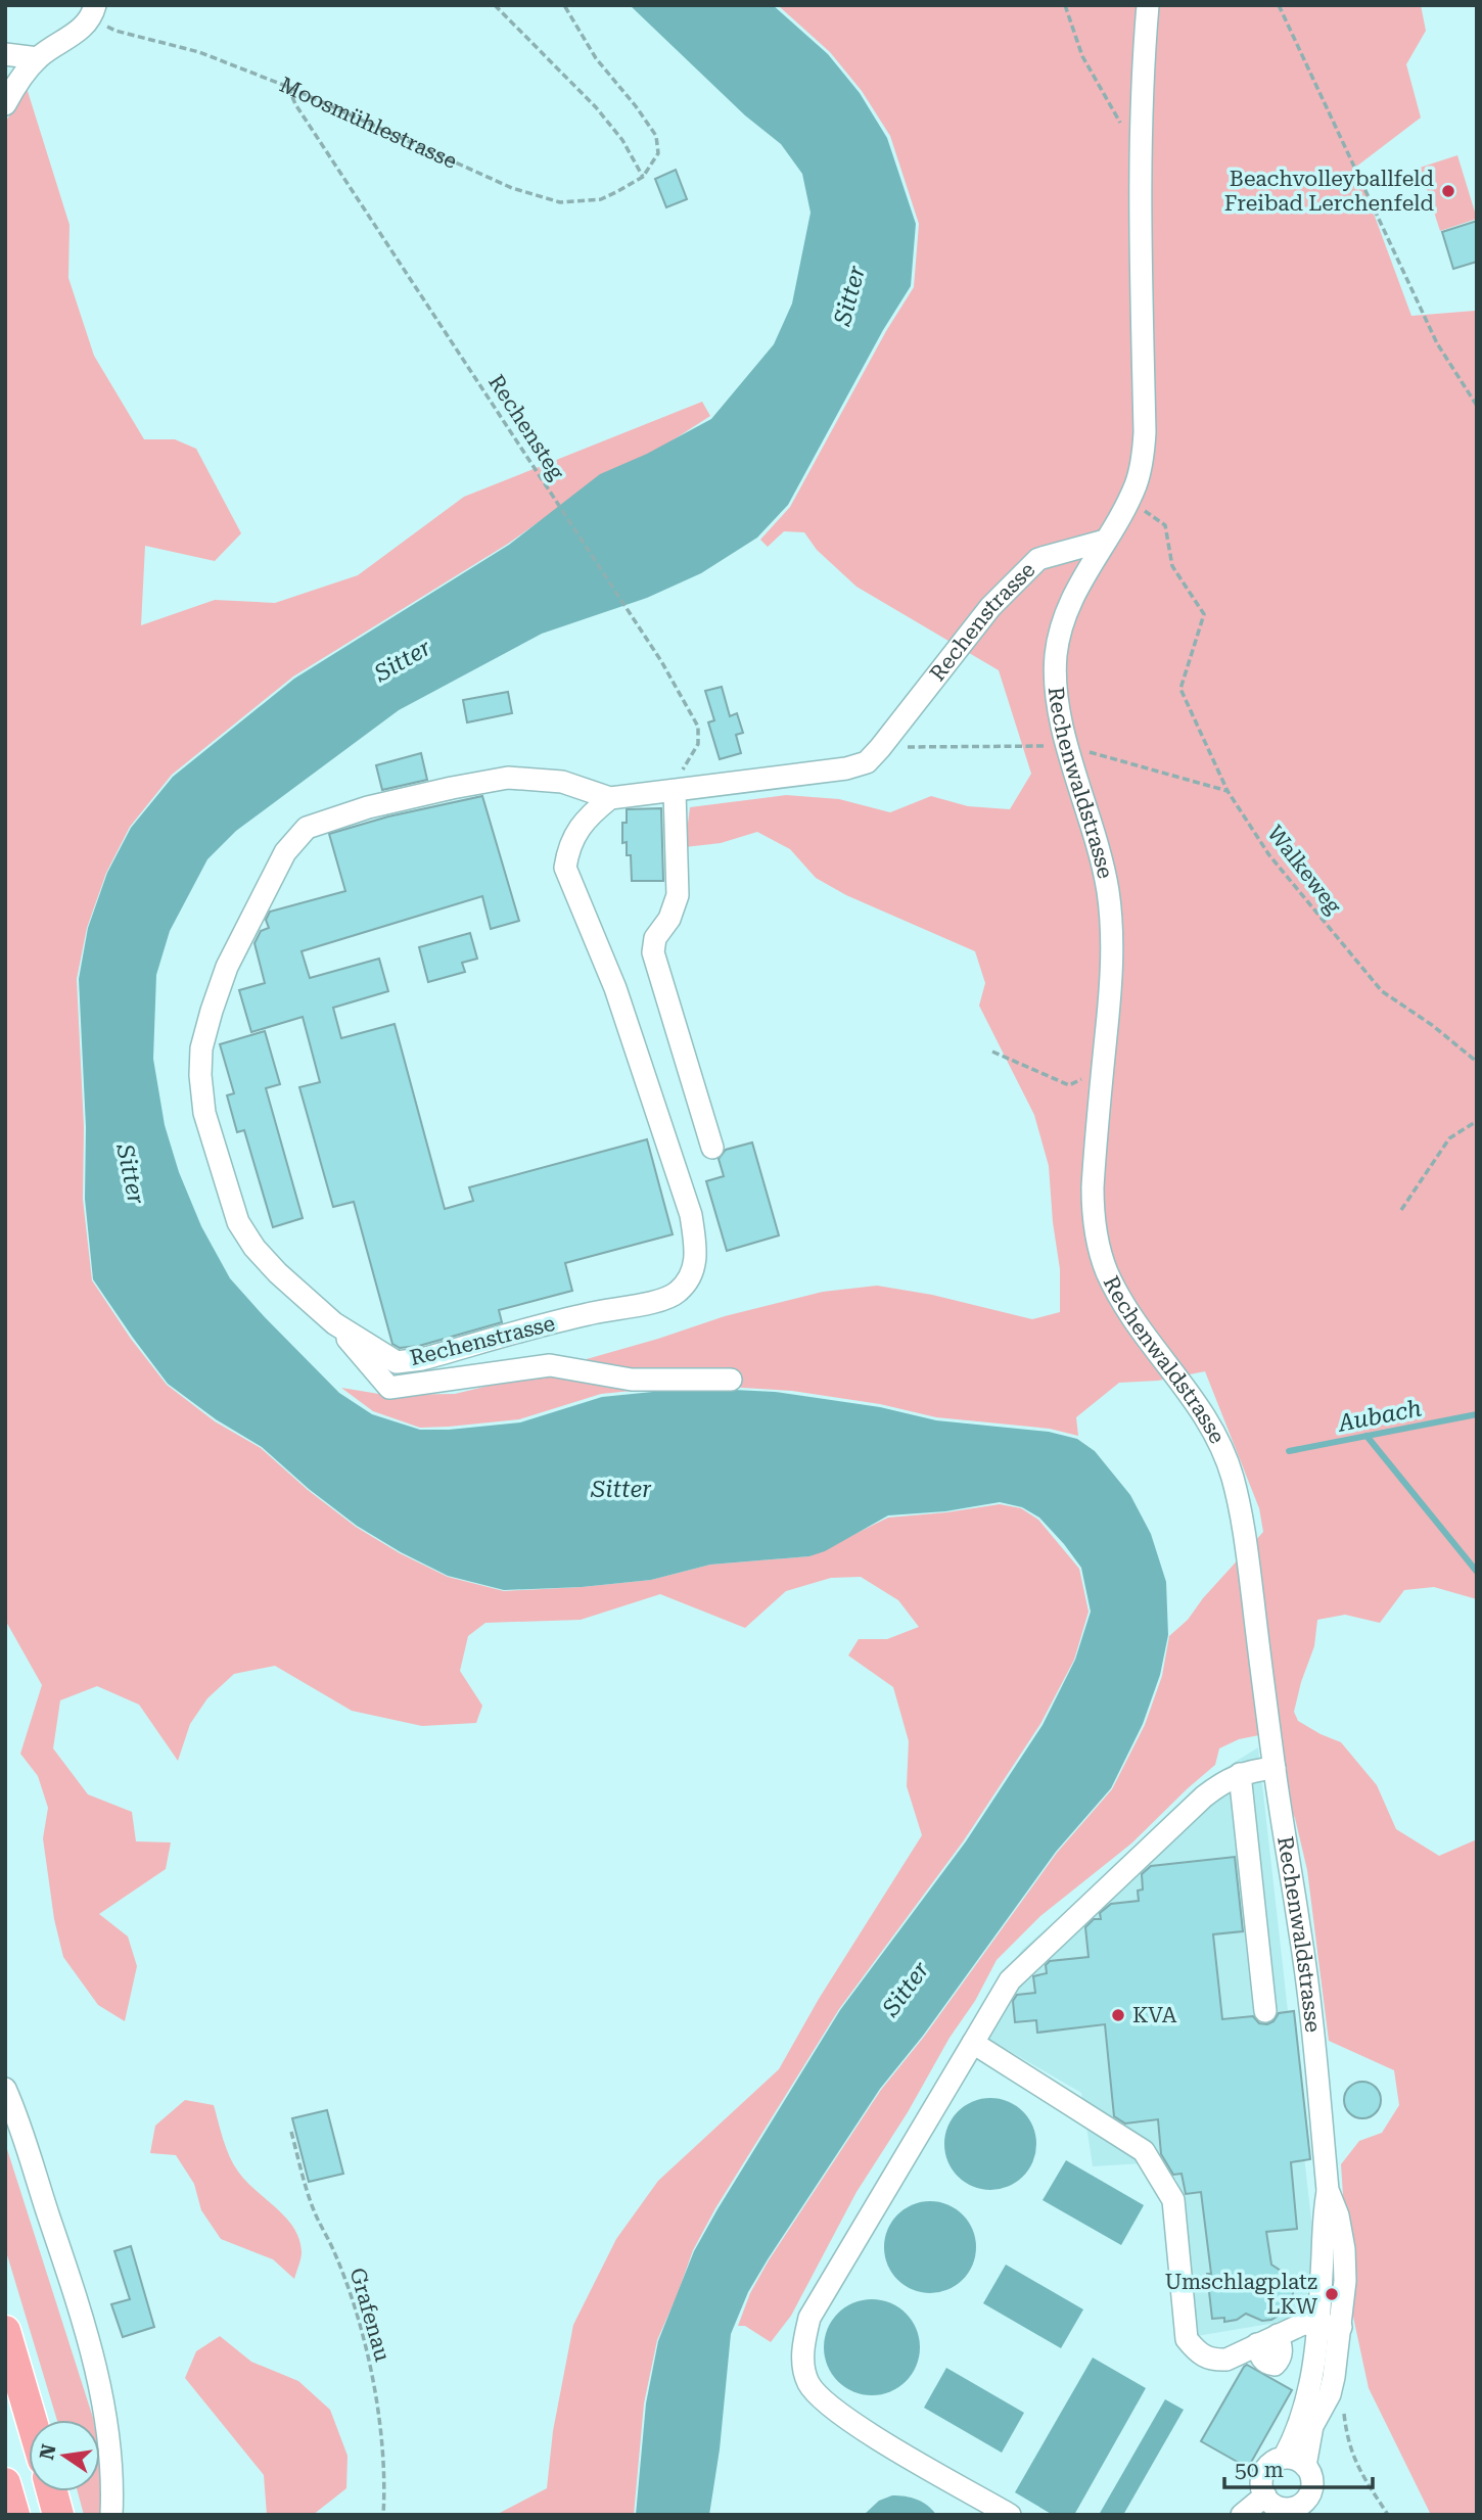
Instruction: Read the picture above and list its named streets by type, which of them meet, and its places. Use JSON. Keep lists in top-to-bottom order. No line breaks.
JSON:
{"streets":{"street":["Rechenstrasse","Rechenwaldstrasse"],"path":["Moosmühlestrasse","Rechensteg","Walkeweg","Grafenau"]},"crossings":[["Moosmühlestrasse","Rechensteg"],["Rechensteg","Rechenstrasse"],["Rechenstrasse","Rechenwaldstrasse"]],"water":["Sitter","Aubach"],"places":["Beachvolleyballfeld Freibad Lerchenfeld","KVA","Umschlagplatz LKW"],"scale_bar":"50 m","north":"left"}
